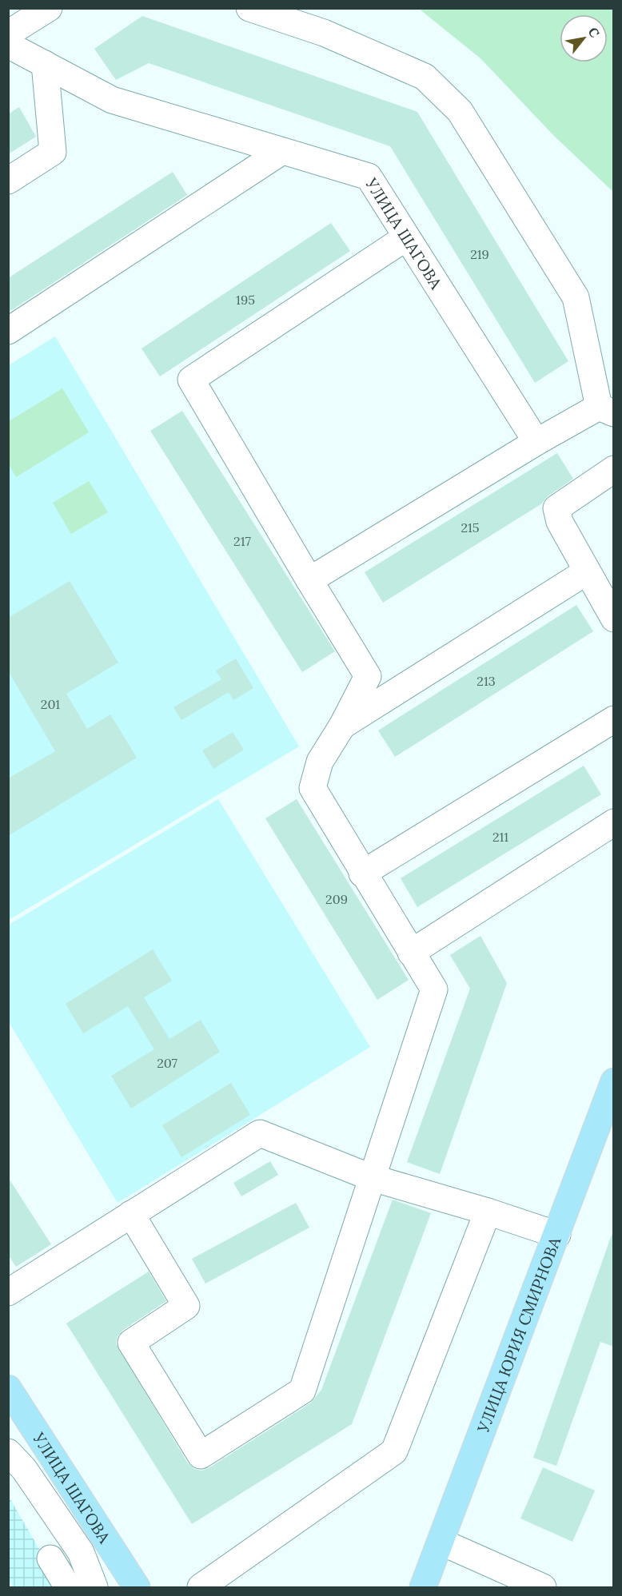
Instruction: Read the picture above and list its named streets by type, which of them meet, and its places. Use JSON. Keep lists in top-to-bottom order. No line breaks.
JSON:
{"streets":{"main road":["УЛИЦА ШАГОВА","УЛИЦА ЮРИЯ СМИРНОВА"]},"house_numbers":["219","195","215","217","213","201","211","209","207"],"north":"top right"}
